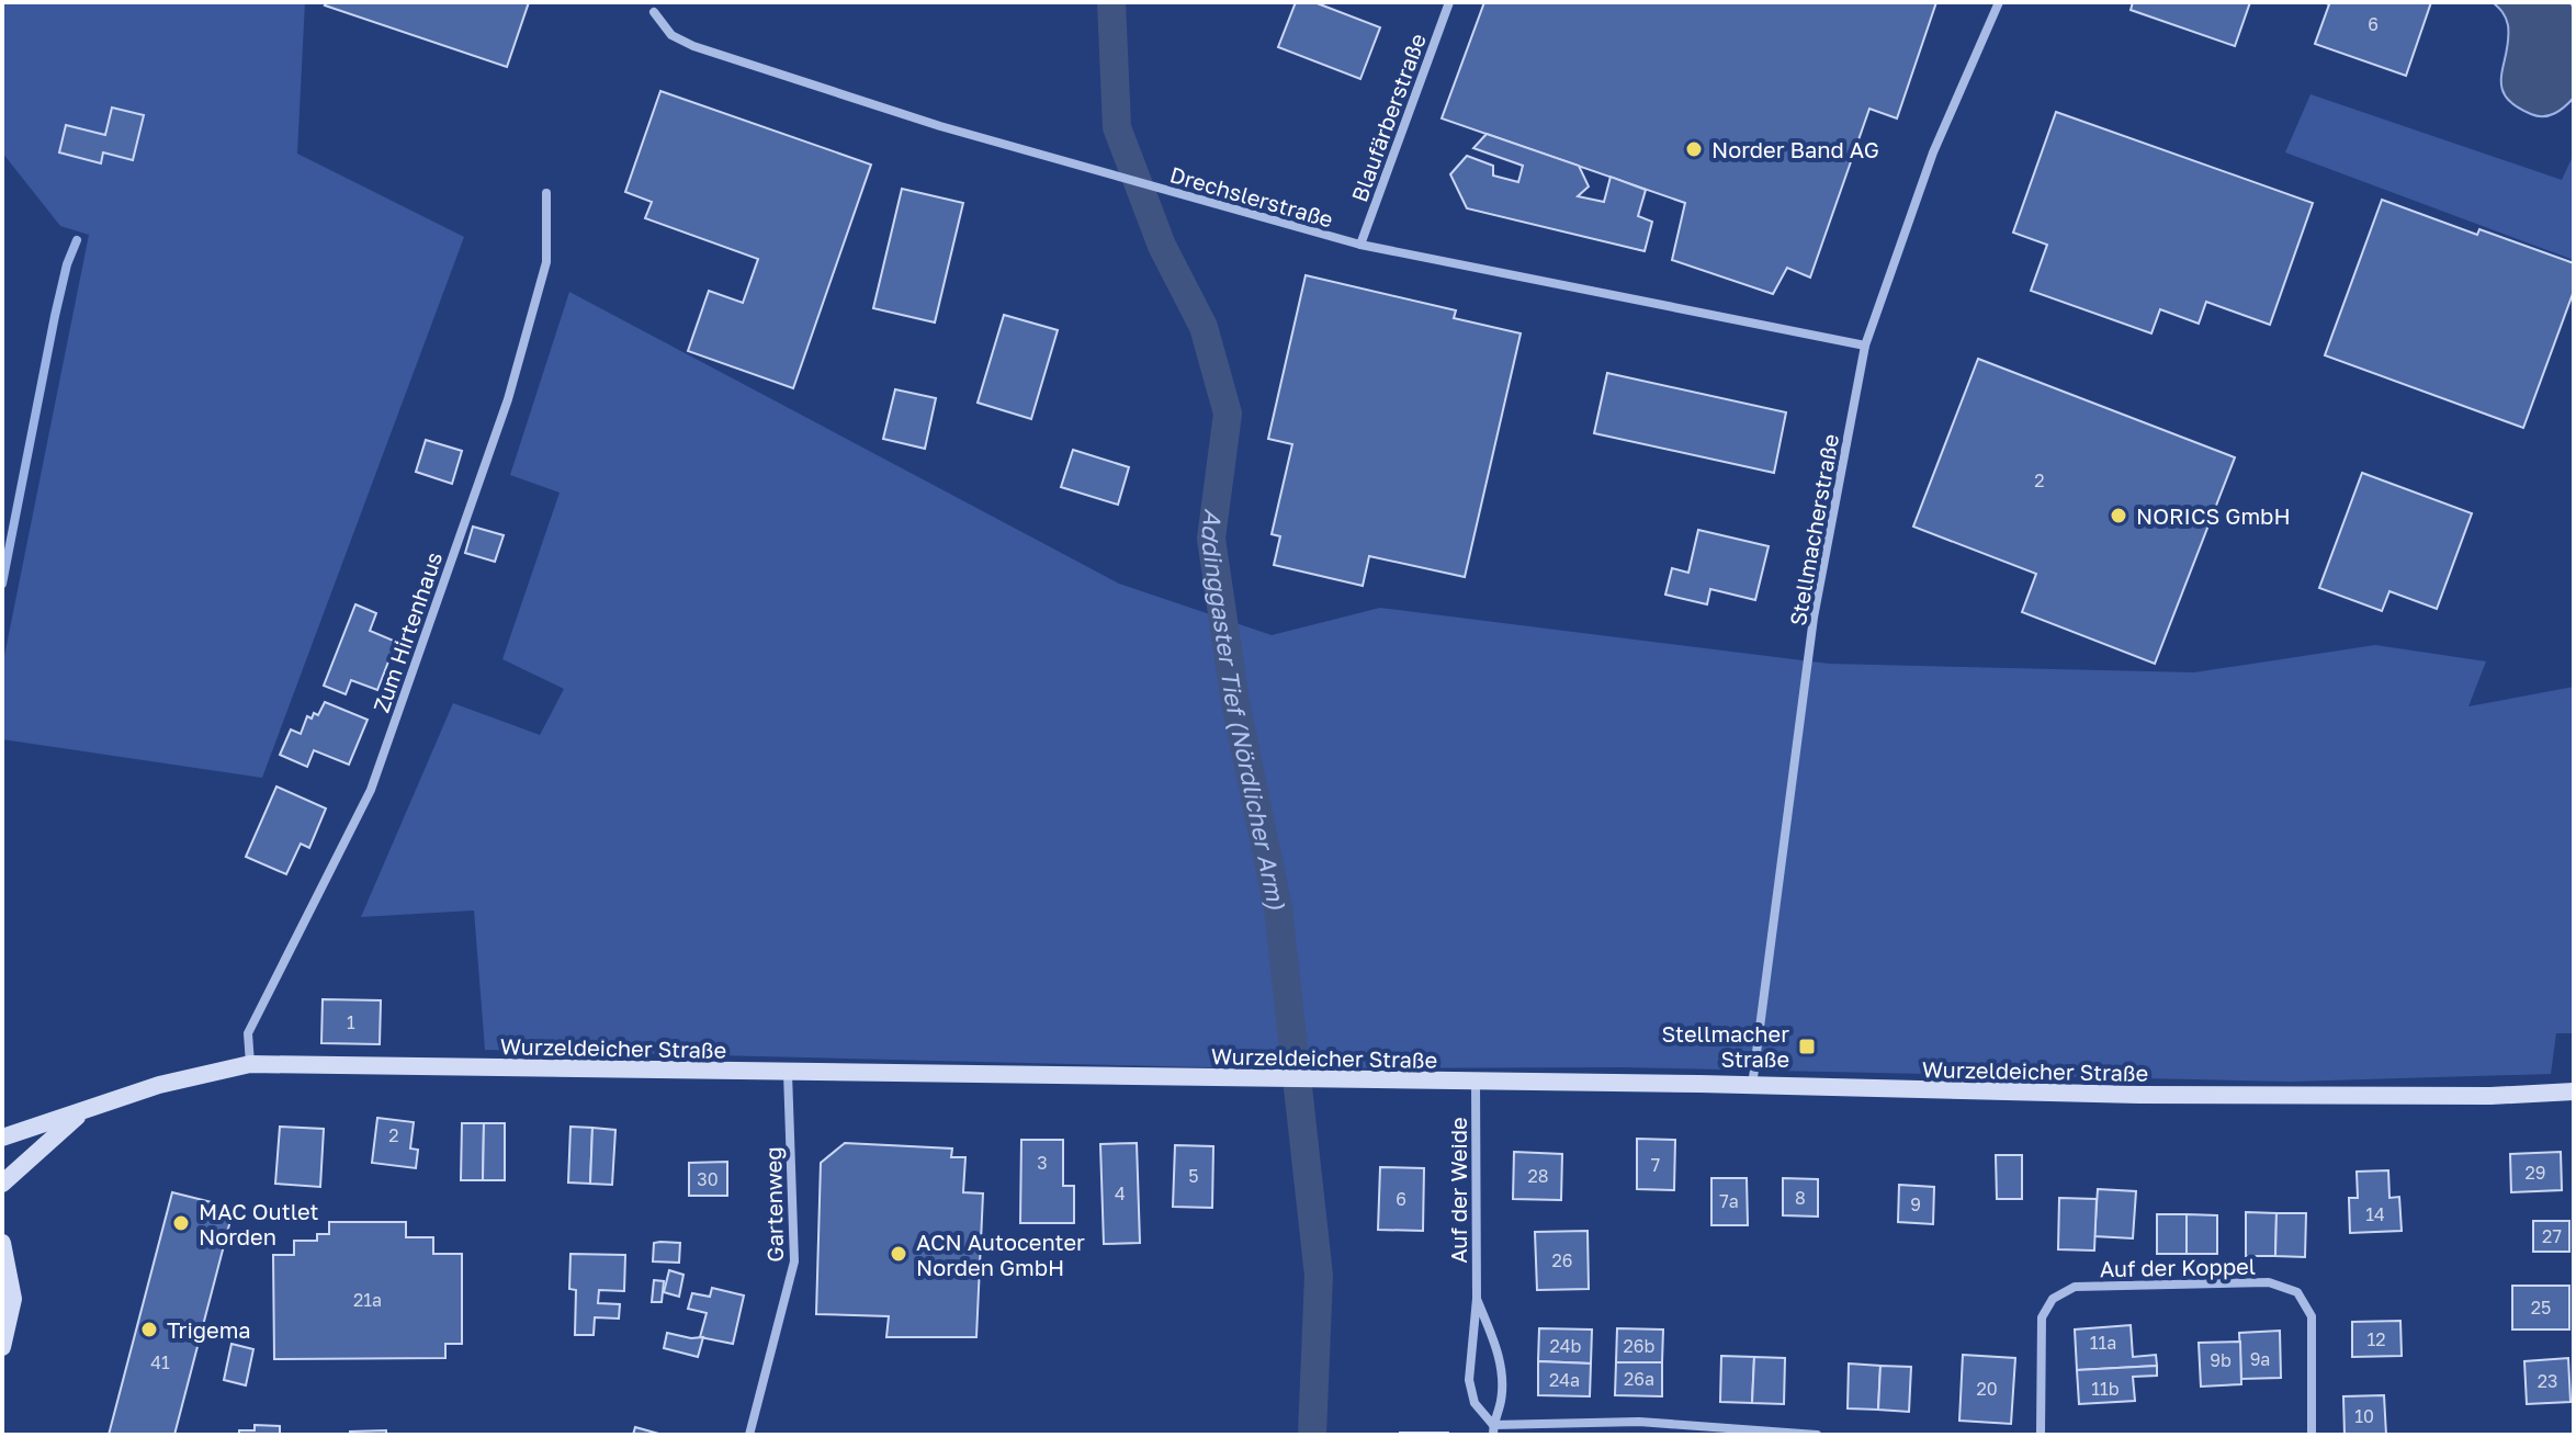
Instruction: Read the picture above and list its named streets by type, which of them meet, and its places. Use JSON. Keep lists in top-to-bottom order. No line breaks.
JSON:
{"streets":{"main road":["Wurzeldeicher Straße"],"street":["Blaufärberstraße","Drechslerstraße","Stellmacherstraße","Zum Hirtenhaus","Auf der Weide","Gartenweg","Auf der Koppel"]},"crossings":[["Blaufärberstraße","Drechslerstraße"],["Drechslerstraße","Stellmacherstraße"],["Stellmacherstraße","Wurzeldeicher Straße"],["Zum Hirtenhaus","Wurzeldeicher Straße"],["Wurzeldeicher Straße","Auf der Weide"],["Wurzeldeicher Straße","Gartenweg"]],"water":["Addinggaster Tief (Nördlicher Arm)"],"places":{"other":["Norder Band AG","NORICS GmbH","MAC Outlet Norden","ACN Autocenter Norden GmbH","Trigema"],"transit":["Stellmacher Straße"]},"house_numbers":["6","2","1","2","3","7","29","5","28","30","4","8","6","7a","9","14","27","26","21a","25","12","11a","24b","26b","9a","9b","41","26a","24a","23","20","11b","10"]}
